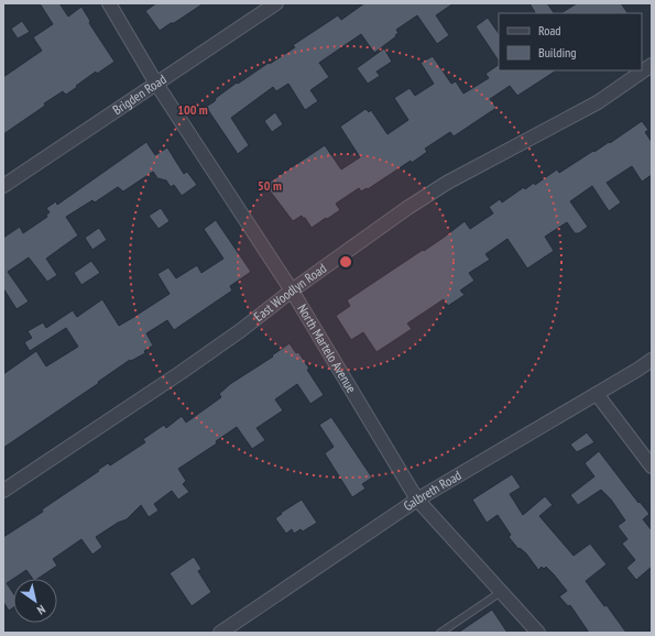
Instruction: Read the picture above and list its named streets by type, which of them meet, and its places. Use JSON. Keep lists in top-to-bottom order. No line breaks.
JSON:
{"streets":{"street":["Brigden Road","East Woodlyn Road","North Martelo Avenue","Galbreth Road"]},"crossings":[["Brigden Road","North Martelo Avenue"],["East Woodlyn Road","North Martelo Avenue"],["North Martelo Avenue","Galbreth Road"]],"legend":["Road","Building"],"north":"bottom right","rings":["100 m","50 m"]}
